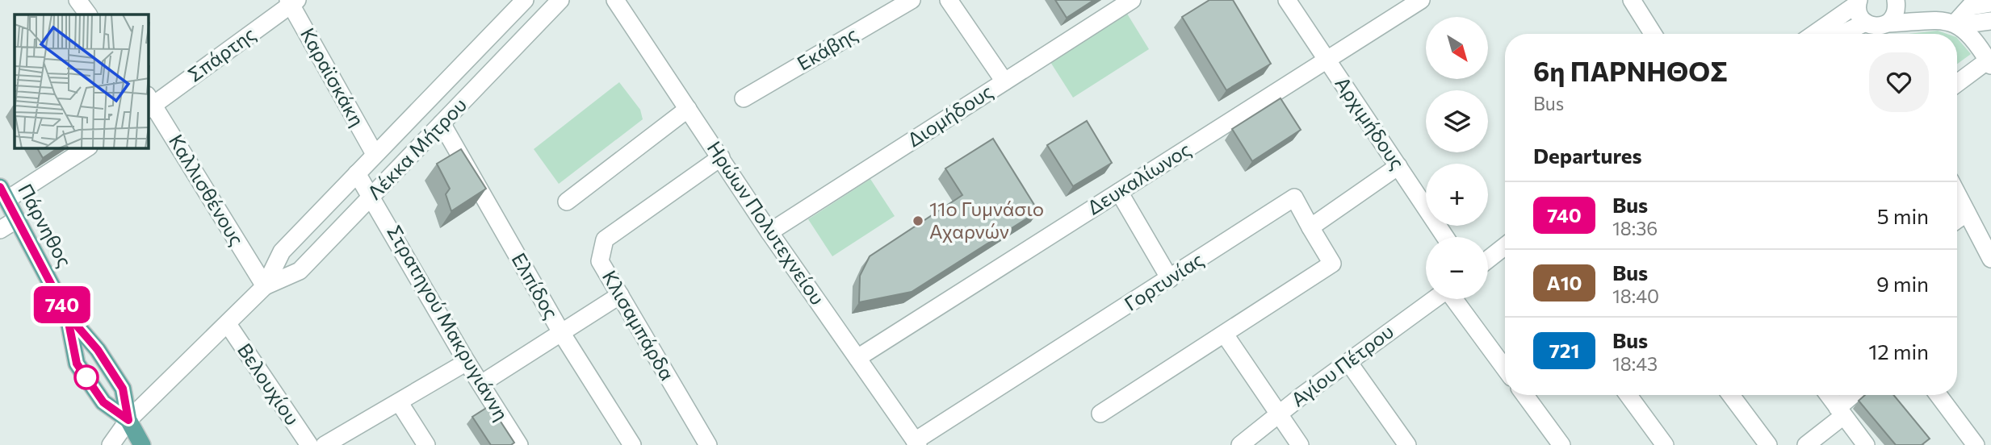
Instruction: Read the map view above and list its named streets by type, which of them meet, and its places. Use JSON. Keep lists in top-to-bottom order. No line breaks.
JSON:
{"streets":{"main road":["Πάρνηθος"],"street":["Εκάβης","Σπάρτης","Καραϊσκάκη","Διομήδους","Αρχιμήδους","Λέκκα Μήτρου","Δευκαλίωνος","Καλλισθένους","Ηρώων Πολυτεχνείου","Γορτυνίας","Ελπίδος","Στρατηγού Μακρυγιάννη","Κλισαμπάρδα","Αγίου Πέτρου","Βελουχίου"]},"crossings":[["Σπάρτης","Καραϊσκάκη"],["Σπάρτης","Καλλισθένους"],["Καραϊσκάκη","Λέκκα Μήτρου"],["Διομήδους","Ηρώων Πολυτεχνείου"],["Αρχιμήδους","Δευκαλίωνος"],["Λέκκα Μήτρου","Καλλισθένους"],["Λέκκα Μήτρου","Πάρνηθος"],["Λέκκα Μήτρου","Ελπίδος"],["Λέκκα Μήτρου","Στρατηγού Μακρυγιάννη"],["Λέκκα Μήτρου","Βελουχίου"],["Δευκαλίωνος","Ηρώων Πολυτεχνείου"],["Ηρώων Πολυτεχνείου","Γορτυνίας"],["Ηρώων Πολυτεχνείου","Κλισαμπάρδα"]],"places":["11ο Γυμνάσιο Αχαρνών"],"lines":["bus line 740"],"north":"bottom right","page":{"on_map":"740","map_buttons":["+","−"],"heading":[["6η ΠΑΡΝΗΘΟΣ","Bus"],"Departures"],"list":[{"mark":"740","name":"Bus","note":"18:36","value":"5 min"},{"mark":"Α10","name":"Bus","note":"18:40","value":"9 min"},{"mark":"721","name":"Bus","note":"18:43","value":"12 min"}]}}
